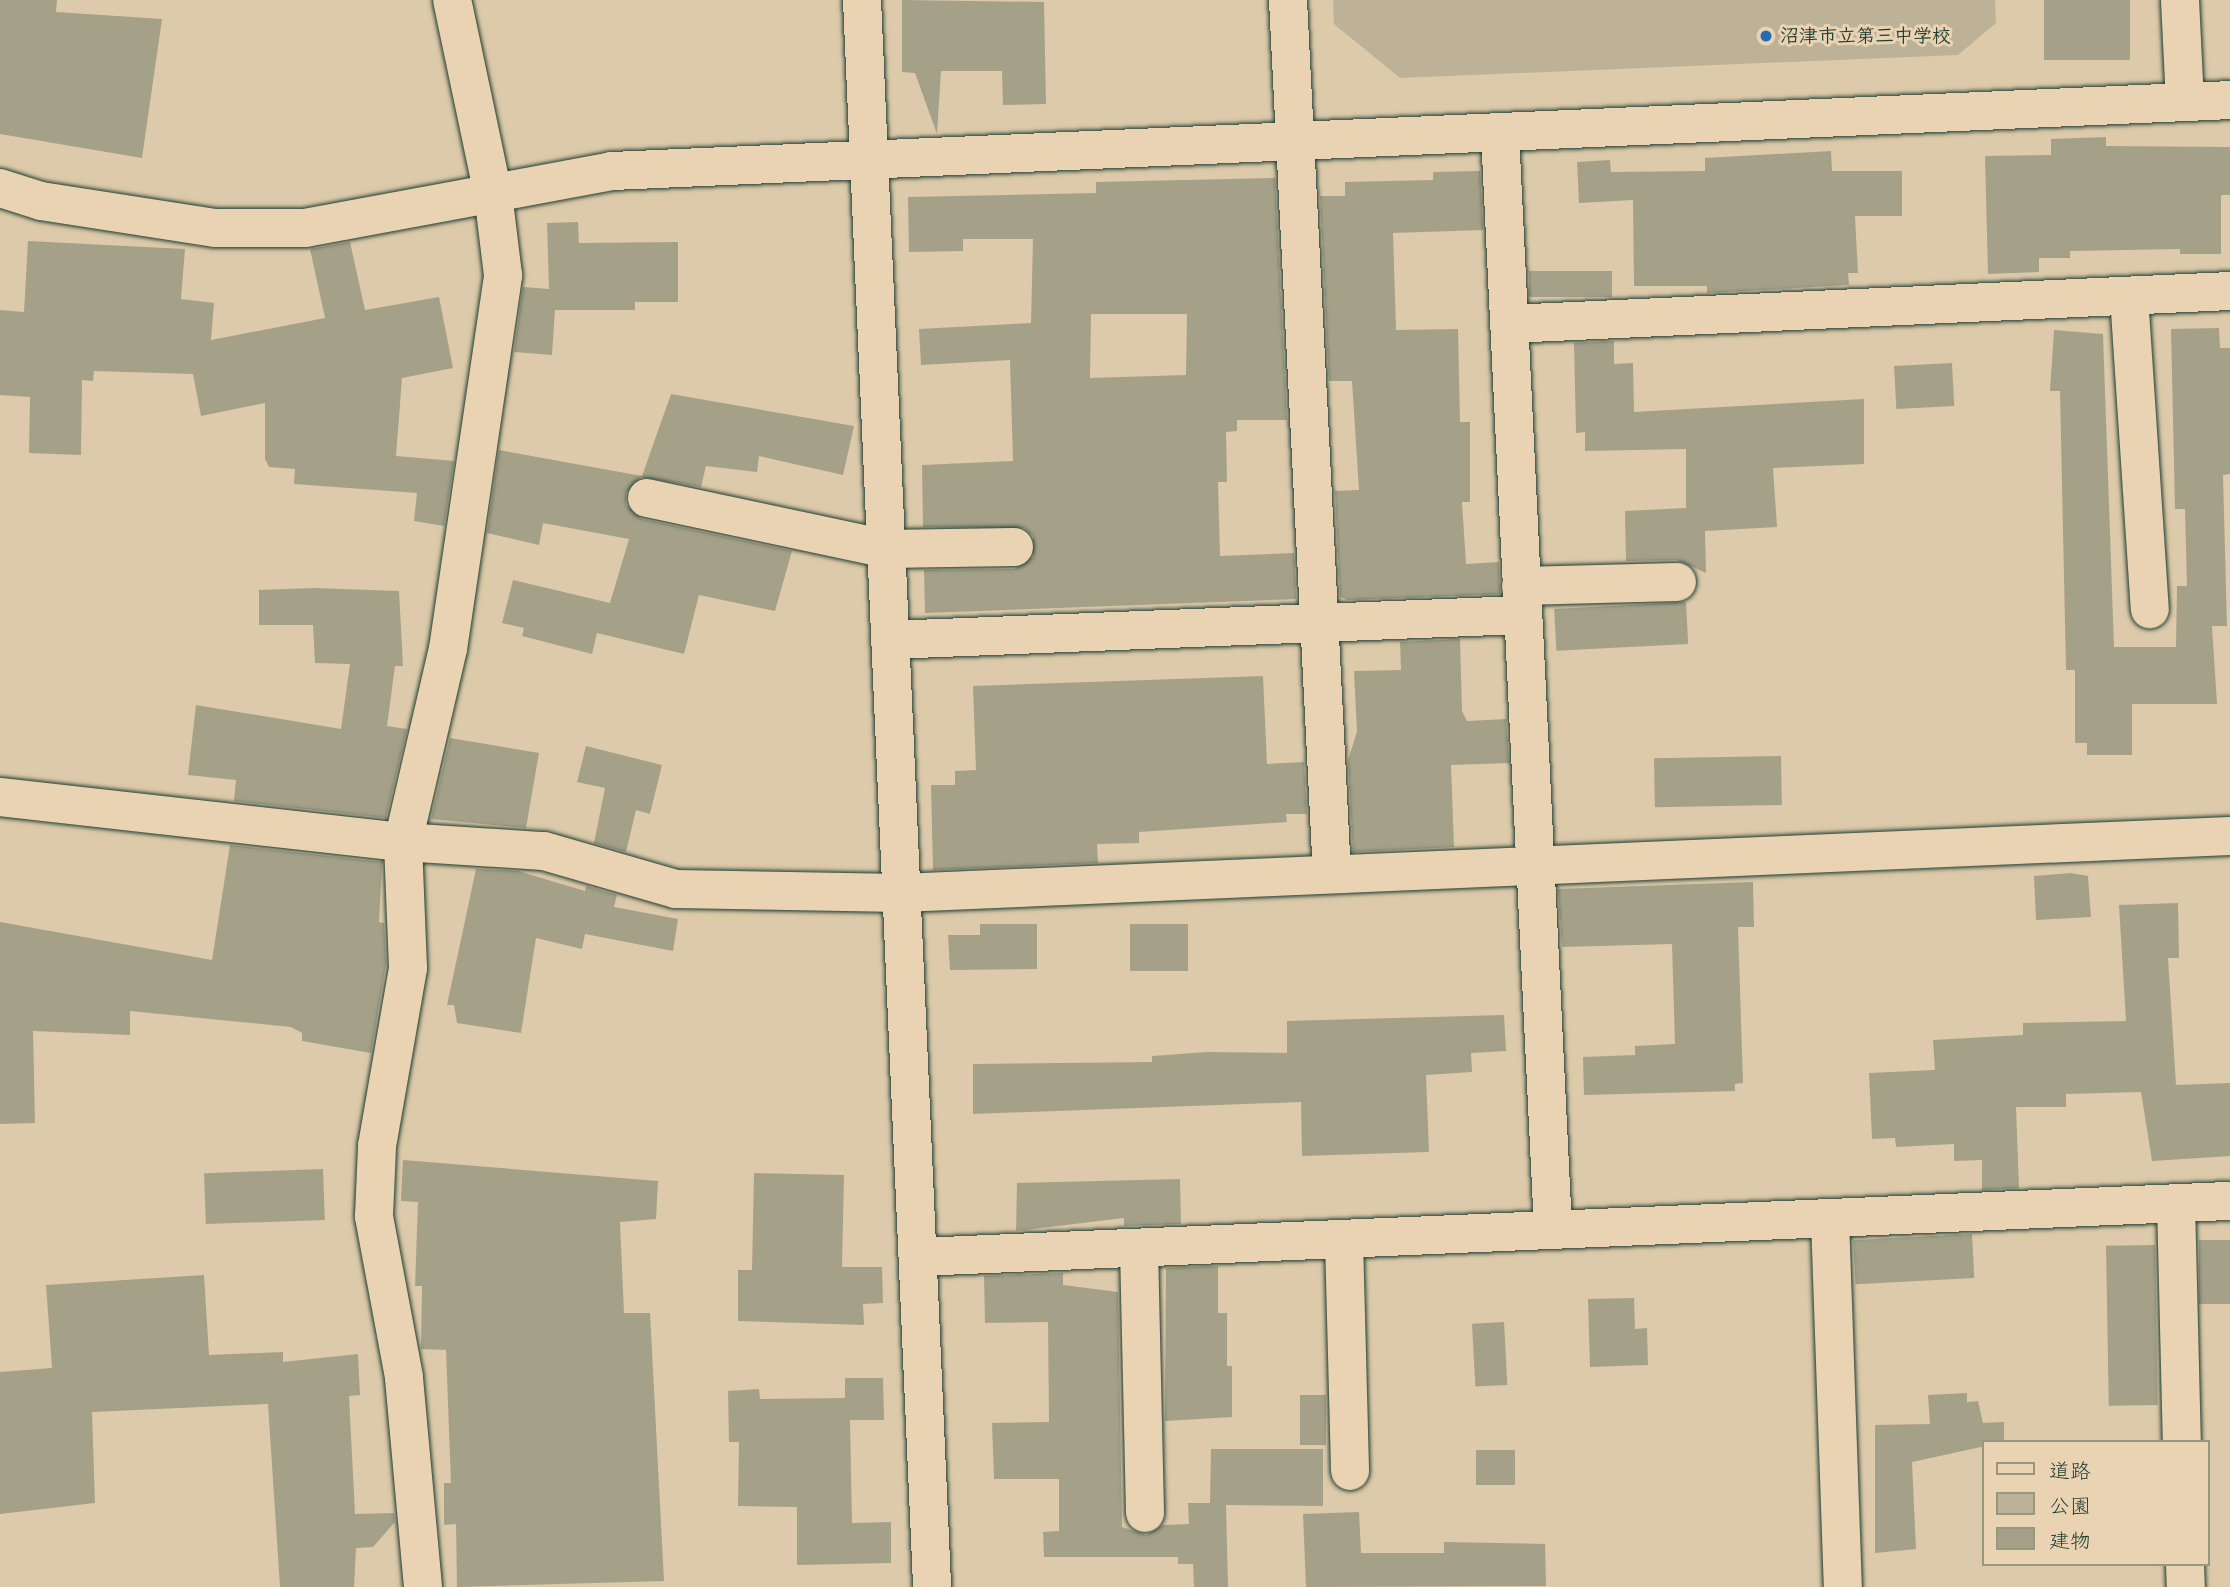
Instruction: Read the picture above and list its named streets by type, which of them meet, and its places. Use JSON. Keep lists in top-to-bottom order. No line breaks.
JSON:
{"places":["沼津市立第三中学校"],"legend":["道路","公園","建物"]}
